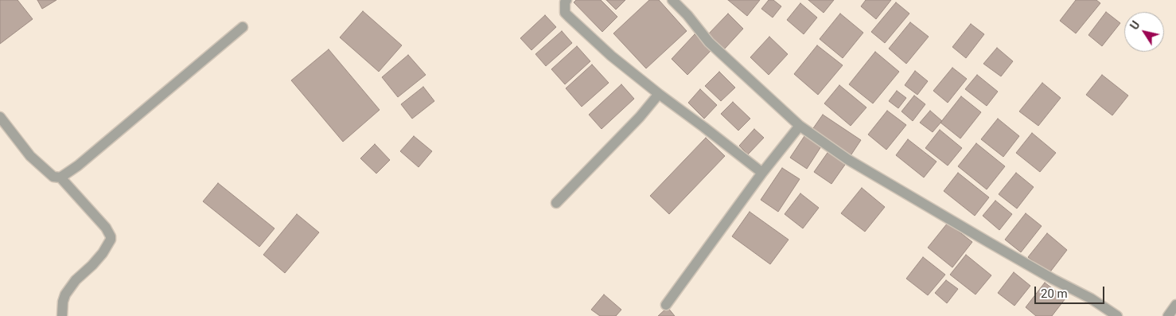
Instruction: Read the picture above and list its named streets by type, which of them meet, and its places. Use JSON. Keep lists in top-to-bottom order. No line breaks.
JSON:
{"scale_bar":"20 m","north":"top left"}
